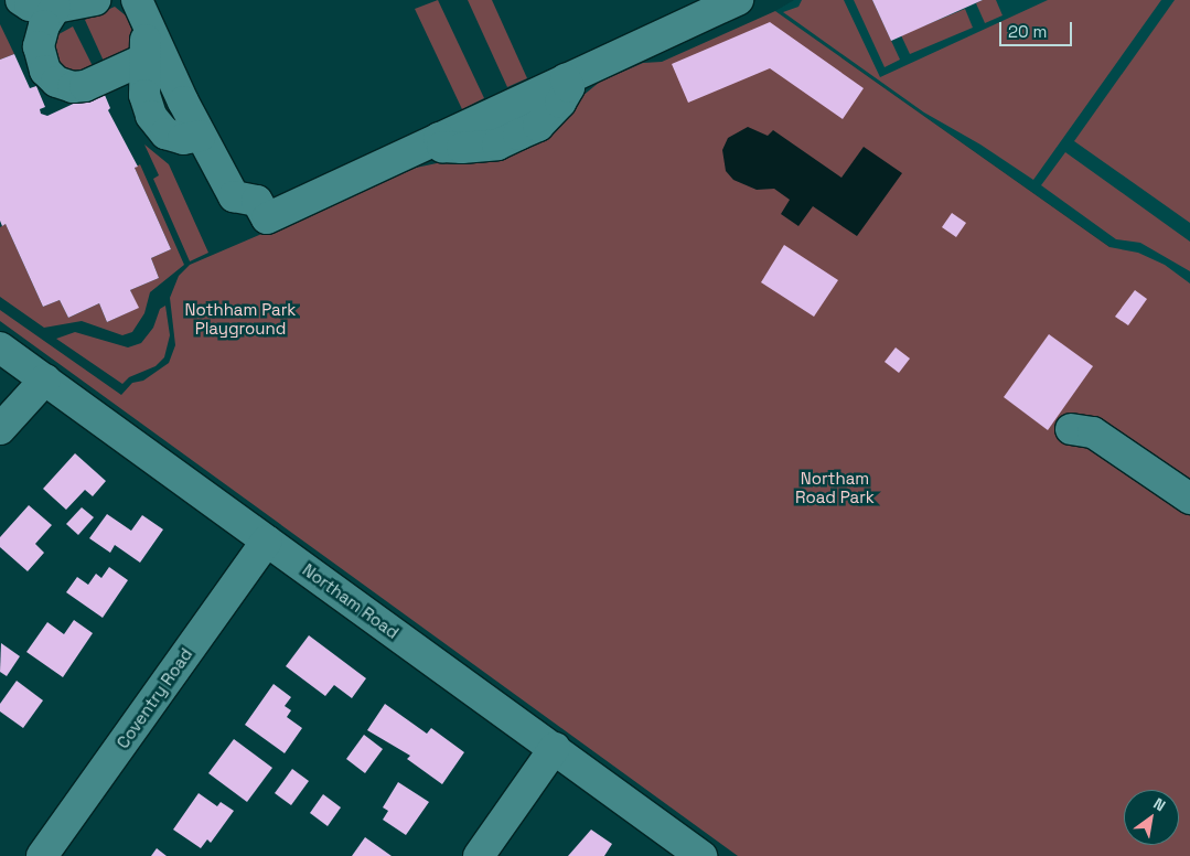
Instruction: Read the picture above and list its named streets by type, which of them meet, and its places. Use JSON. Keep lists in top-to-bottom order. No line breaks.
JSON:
{"streets":{"street":["Northam Road","Coventry Road"]},"crossings":[["Northam Road","Coventry Road"]],"parks":["Nothham Park Playground","Northam Road Park"],"scale_bar":"20 m","north":"top right"}
